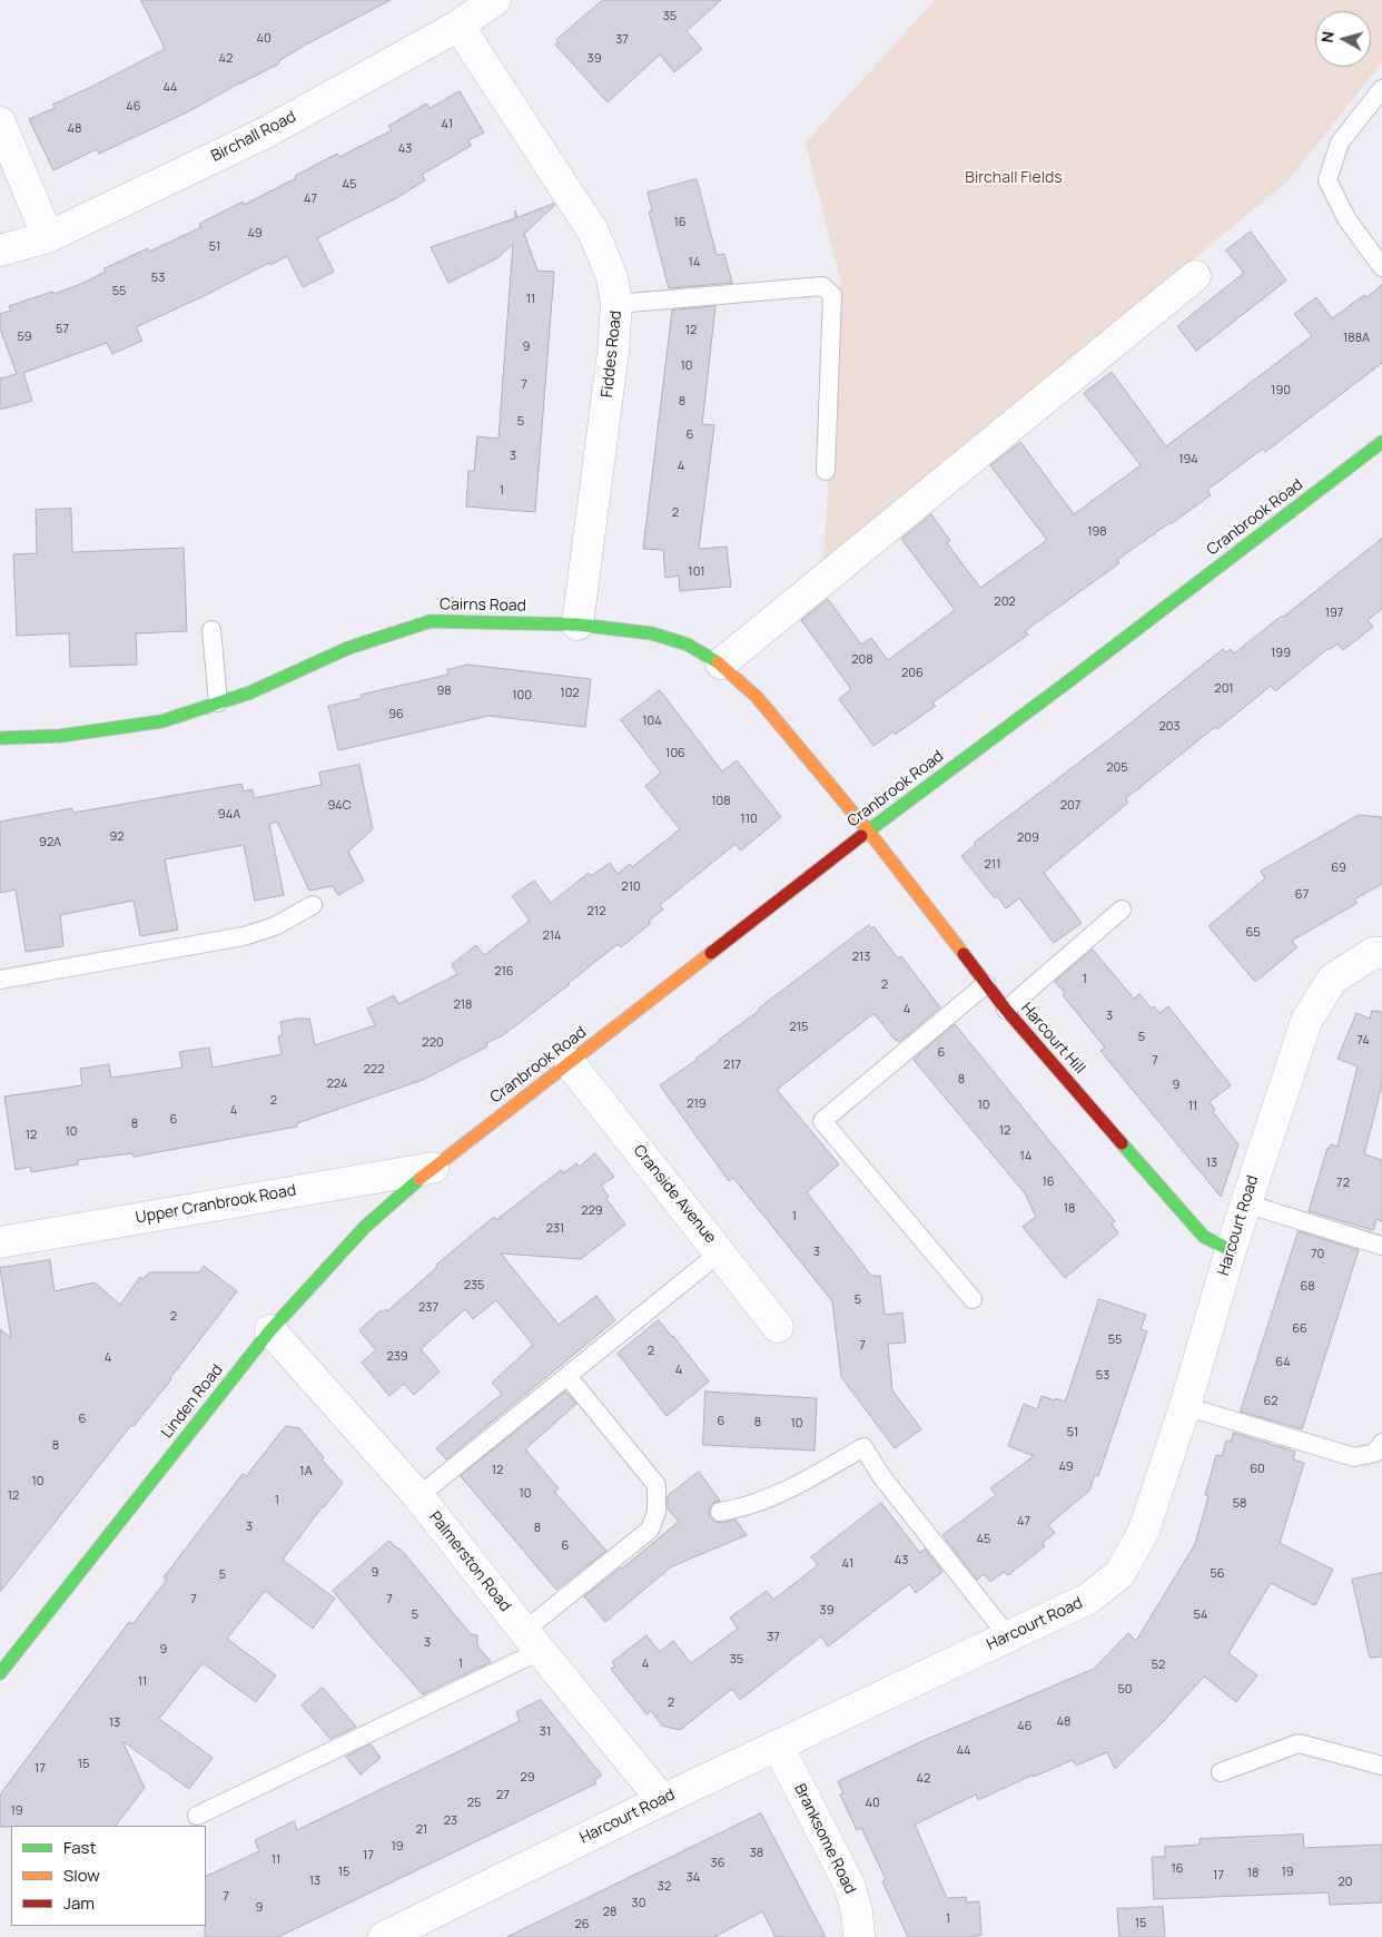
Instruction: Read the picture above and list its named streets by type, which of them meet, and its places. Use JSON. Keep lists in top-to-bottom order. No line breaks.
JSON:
{"streets":{"main road":["Cranbrook Road","Cairns Road","Harcourt Hill","Linden Road"],"street":["Birchall Road","Fiddes Road","Cranside Avenue","Upper Cranbrook Road","Harcourt Road","Palmerston Road","Branksome Road"]},"crossings":[["Birchall Road","Fiddes Road"],["Fiddes Road","Cairns Road"],["Cranbrook Road","Cairns Road"],["Cranbrook Road","Harcourt Hill"],["Cranbrook Road","Cranside Avenue"],["Cranbrook Road","Upper Cranbrook Road"],["Cranbrook Road","Linden Road"],["Cairns Road","Harcourt Hill"],["Harcourt Hill","Harcourt Road"],["Upper Cranbrook Road","Linden Road"],["Harcourt Road","Palmerston Road"],["Harcourt Road","Branksome Road"],["Linden Road","Palmerston Road"]],"parks":["Birchall Fields"],"house_numbers":["35","40","37","42","39","44","46","41","48","43","45","47","16","49","51","14","53","55","11","57","12","59","188A","9","10","7","190","8","5","6","3","194","4","1","2","198","101","202","197","199","208","206","201","98","102","100","96","104","203","106","205","108","94C","207","94A","110","92","209","92A","211","69","210","67","212","65","214","213","216","1","2","218","4","3","215","5","74","220","6","7","217","222","8","224","9","2","219","10","11","4","6","8","12","10","12","14","13","16","72","18","229","1","231","3","70","235","68","5","237","2","66","55","7","2","239","4","64","4","53","62","6","6","8","10","51","8","49","60","12","1A","10","10","12","1","58","47","3","8","45","6","43","41","9","56","5","7","7","39","5","54","37","3","9","35","1","4","52","11","50","2","48","13","46","31","44","15","17","29","42","27","25","40","19","23","21","19","38","17","11","36","16","15","19","18","17","34","13","20","32","7","30","9","28","1","15","26"],"legend":["Fast","Slow","Jam"],"north":"left"}
